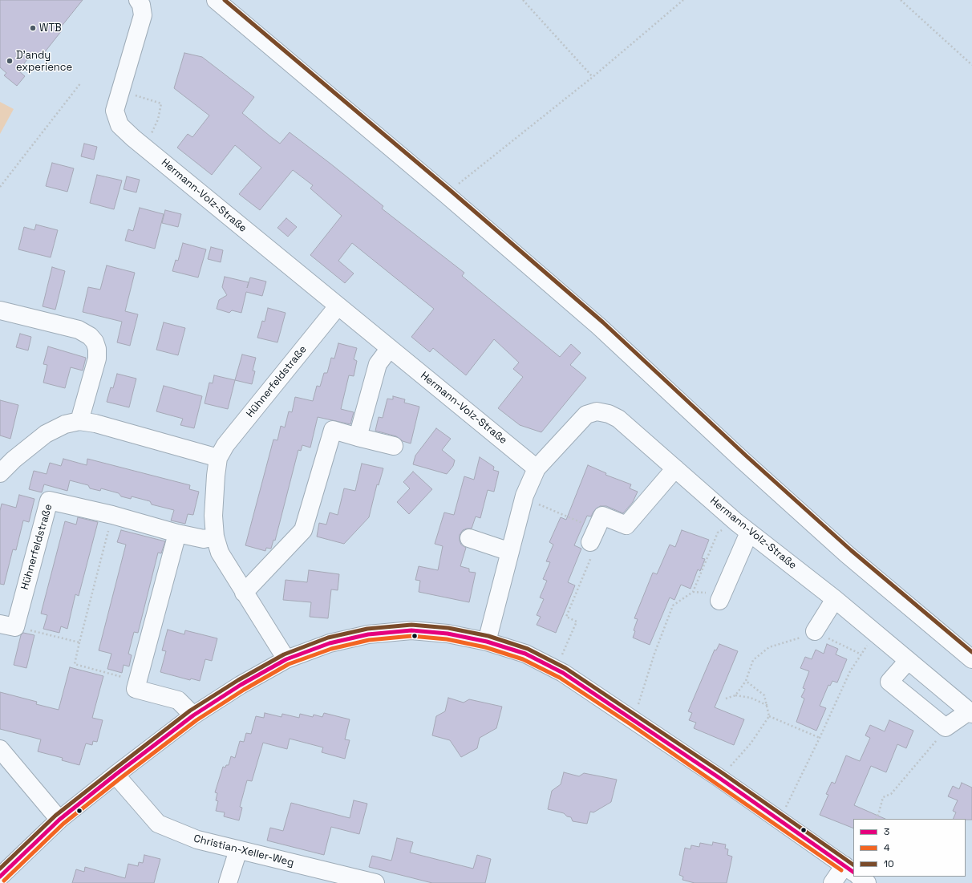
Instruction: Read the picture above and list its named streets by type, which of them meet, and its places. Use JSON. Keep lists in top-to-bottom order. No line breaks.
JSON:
{"streets":{"street":["Hermann-Volz-Straße","Hühnerfeldstraße","Christian-Xeller-Weg"]},"crossings":[["Hermann-Volz-Straße","Hühnerfeldstraße"]],"places":["WTB","D'andy experience"],"lines":["transit line 10","transit line 3","transit line 4"],"legend":["3","4","10"]}
